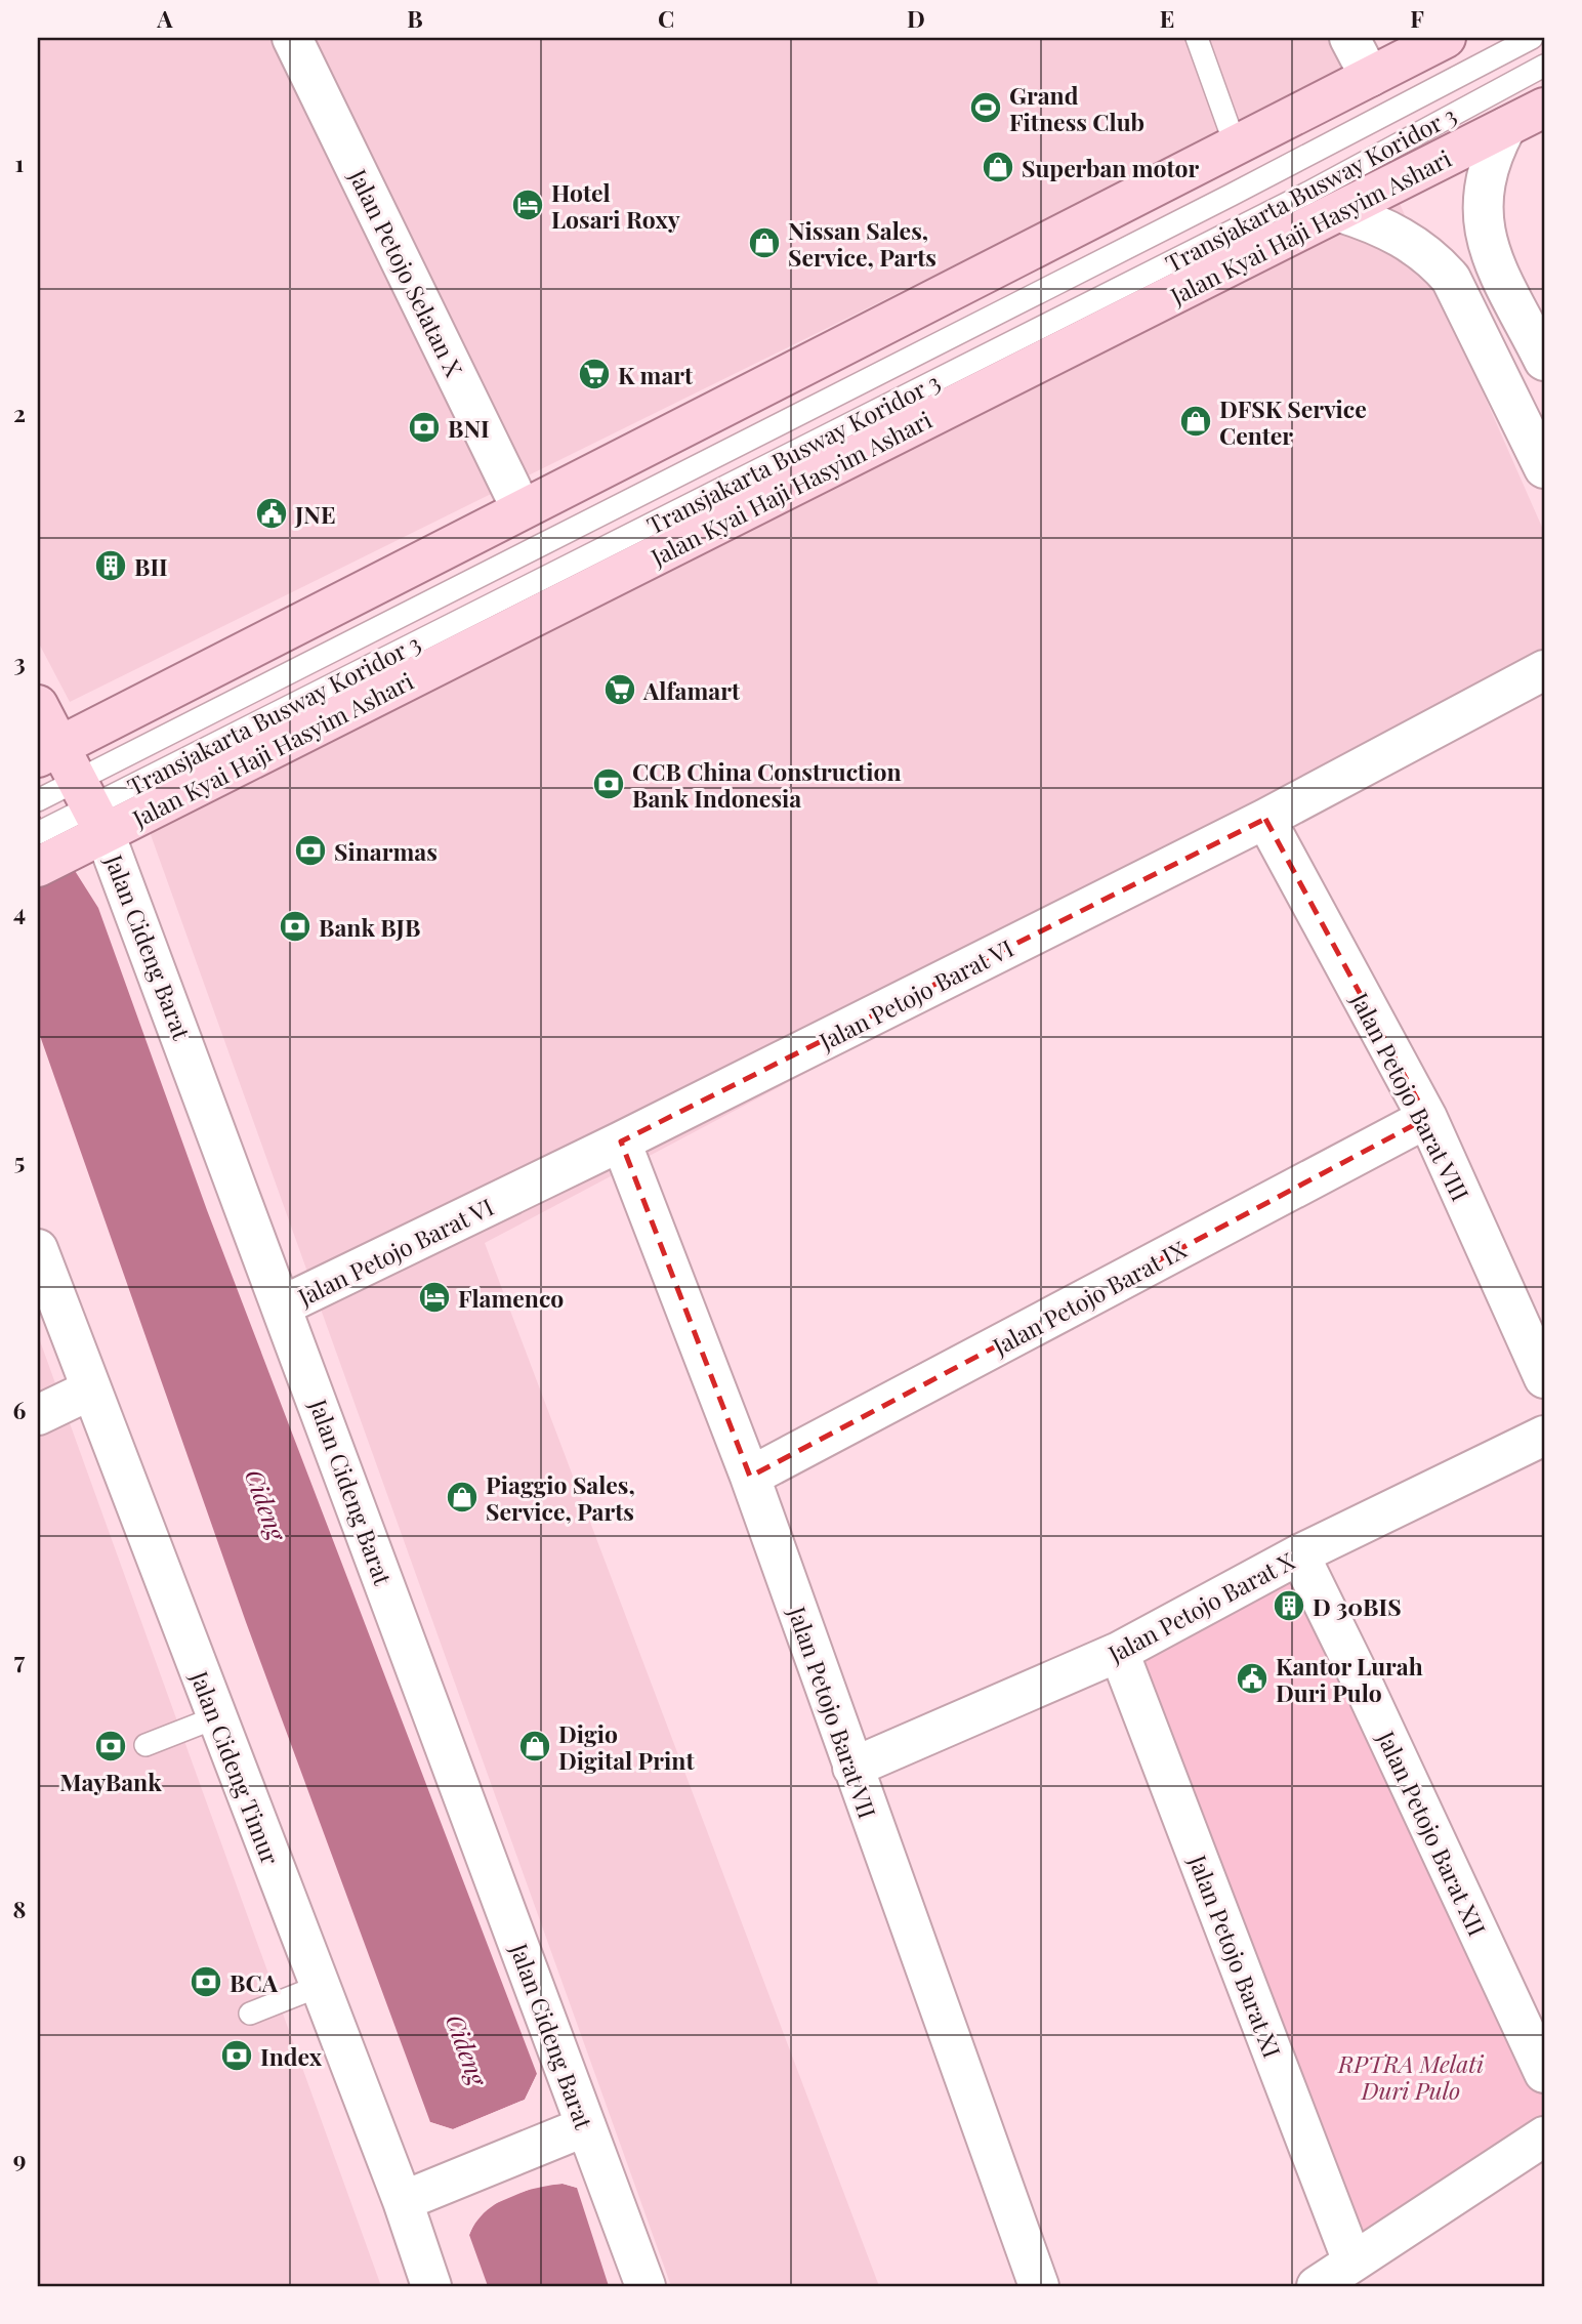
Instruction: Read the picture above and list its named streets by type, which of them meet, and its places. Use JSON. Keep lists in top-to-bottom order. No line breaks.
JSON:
{"streets":{"main road":["Jalan Kyai Haji Hasyim Ashari","Jalan Cideng Barat"],"street":["Jalan Petojo Selatan X","Jalan Petojo Barat VI","Jalan Petojo Barat VIII","Jalan Petojo Barat IX","Jalan Petojo Barat X","Jalan Petojo Barat VII","Jalan Cideng Timur","Jalan Petojo Barat XII","Jalan Petojo Barat XI"],"lane":["Transjakarta Busway Koridor 3"]},"crossings":[["Transjakarta Busway Koridor 3","Jalan Kyai Haji Hasyim Ashari"],["Transjakarta Busway Koridor 3","Jalan Cideng Barat"],["Jalan Kyai Haji Hasyim Ashari","Jalan Cideng Barat"],["Jalan Cideng Barat","Jalan Petojo Barat VI"],["Jalan Petojo Barat VI","Jalan Petojo Barat VIII"],["Jalan Petojo Barat VI","Jalan Petojo Barat VII"],["Jalan Petojo Barat VIII","Jalan Petojo Barat IX"],["Jalan Petojo Barat IX","Jalan Petojo Barat VII"],["Jalan Petojo Barat X","Jalan Petojo Barat VII"],["Jalan Petojo Barat X","Jalan Petojo Barat XII"],["Jalan Petojo Barat X","Jalan Petojo Barat XI"]],"water":["Cideng"],"parks":["RPTRA Melati Duri Pulo"],"places":{"sports":["Grand Fitness Club"],"shop":["Superban motor","Nissan Sales, Service, Parts","DFSK Service Center","Piaggio Sales, Service, Parts","Digio Digital Print"],"hotel":["Hotel Losari Roxy","Flamenco"],"supermarket":["K mart","Alfamart"],"bank":["BNI","CCB China Construction Bank Indonesia","Sinarmas","Bank BJB","MayBank","BCA","Index"],"public building":["JNE","Kantor Lurah Duri Pulo"],"building":["BII","D 30BIS"]},"grid":{"columns":["A","B","C","D","E","F"],"rows":["1","2","3","4","5","6","7","8","9"]}}
